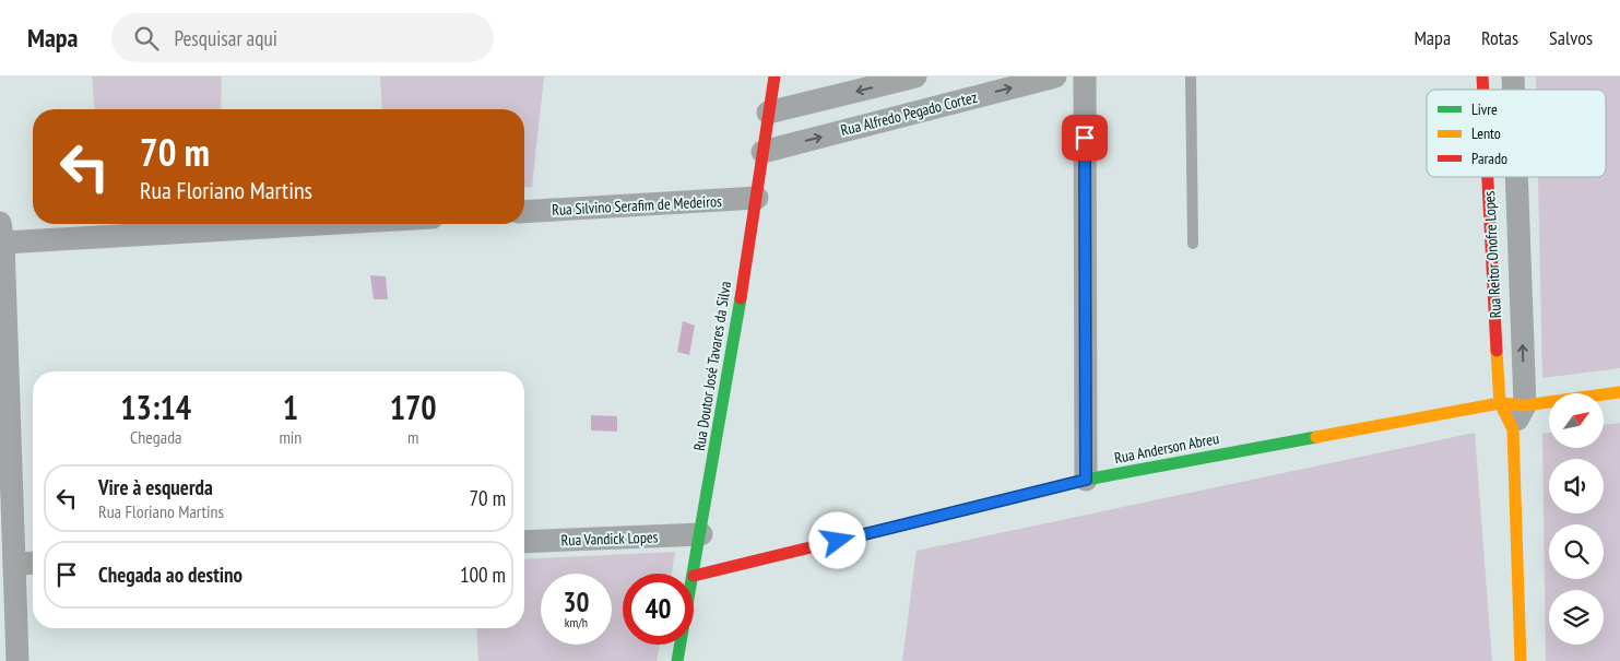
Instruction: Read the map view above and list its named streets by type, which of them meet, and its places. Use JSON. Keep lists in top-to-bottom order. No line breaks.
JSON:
{"streets":{"street":["Rua Alfredo Pegado Cortez","Rua Silvino Serafim de Medeiros","Rua Reitor Onofre Lopes","Rua Doutor José Tavares da Silva","Rua Anderson Abreu","Rua Vandick Lopes"]},"crossings":[["Rua Alfredo Pegado Cortez","Rua Doutor José Tavares da Silva"],["Rua Silvino Serafim de Medeiros","Rua Doutor José Tavares da Silva"],["Rua Reitor Onofre Lopes","Rua Anderson Abreu"],["Rua Doutor José Tavares da Silva","Rua Anderson Abreu"],["Rua Doutor José Tavares da Silva","Rua Vandick Lopes"]],"legend":["Livre","Lento","Parado"],"north":"top right","page":{"header":"Mapa","search":"Pesquisar aqui","nav":["Mapa","Rotas","Salvos"],"turn":["70 m","Rua Floriano Martins"],"eta":["13:14","Chegada","1","min","170","m"],"list":[{"name":"Vire à esquerda","note":"Rua Floriano Martins","value":"70 m"},{"name":"Chegada ao destino","value":"100 m"}],"speed":"30 km/h","limit":"40"}}
